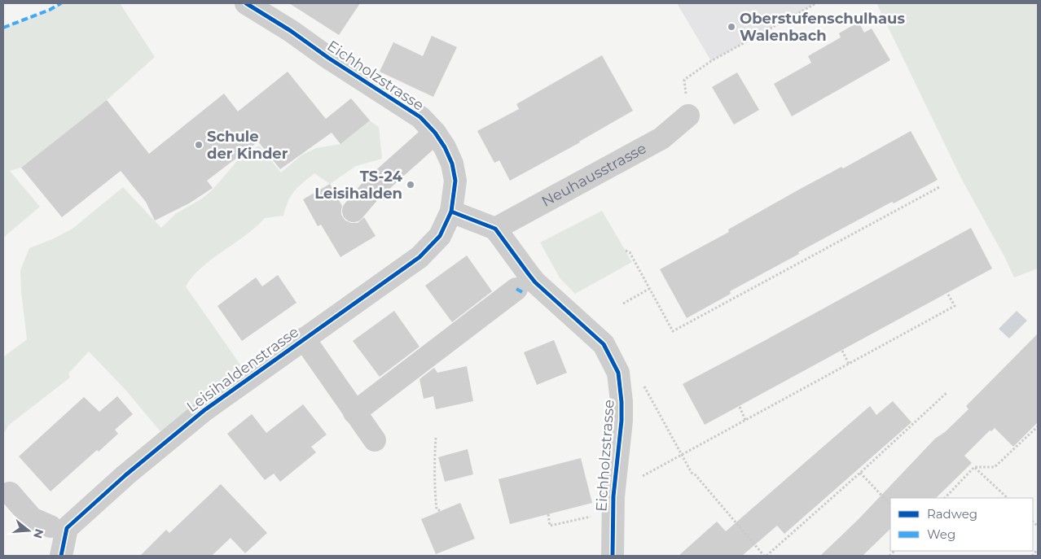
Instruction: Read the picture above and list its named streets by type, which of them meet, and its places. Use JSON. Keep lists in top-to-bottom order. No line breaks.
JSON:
{"streets":{"street":["Eichholzstrasse","Neuhausstrasse","Leisihaldenstrasse"]},"crossings":[["Eichholzstrasse","Neuhausstrasse"],["Eichholzstrasse","Leisihaldenstrasse"]],"places":["Oberstufenschulhaus Walenbach","Schule der Kinder","TS-24 Leisihalden"],"legend":["Radweg","Weg"],"north":"right"}
